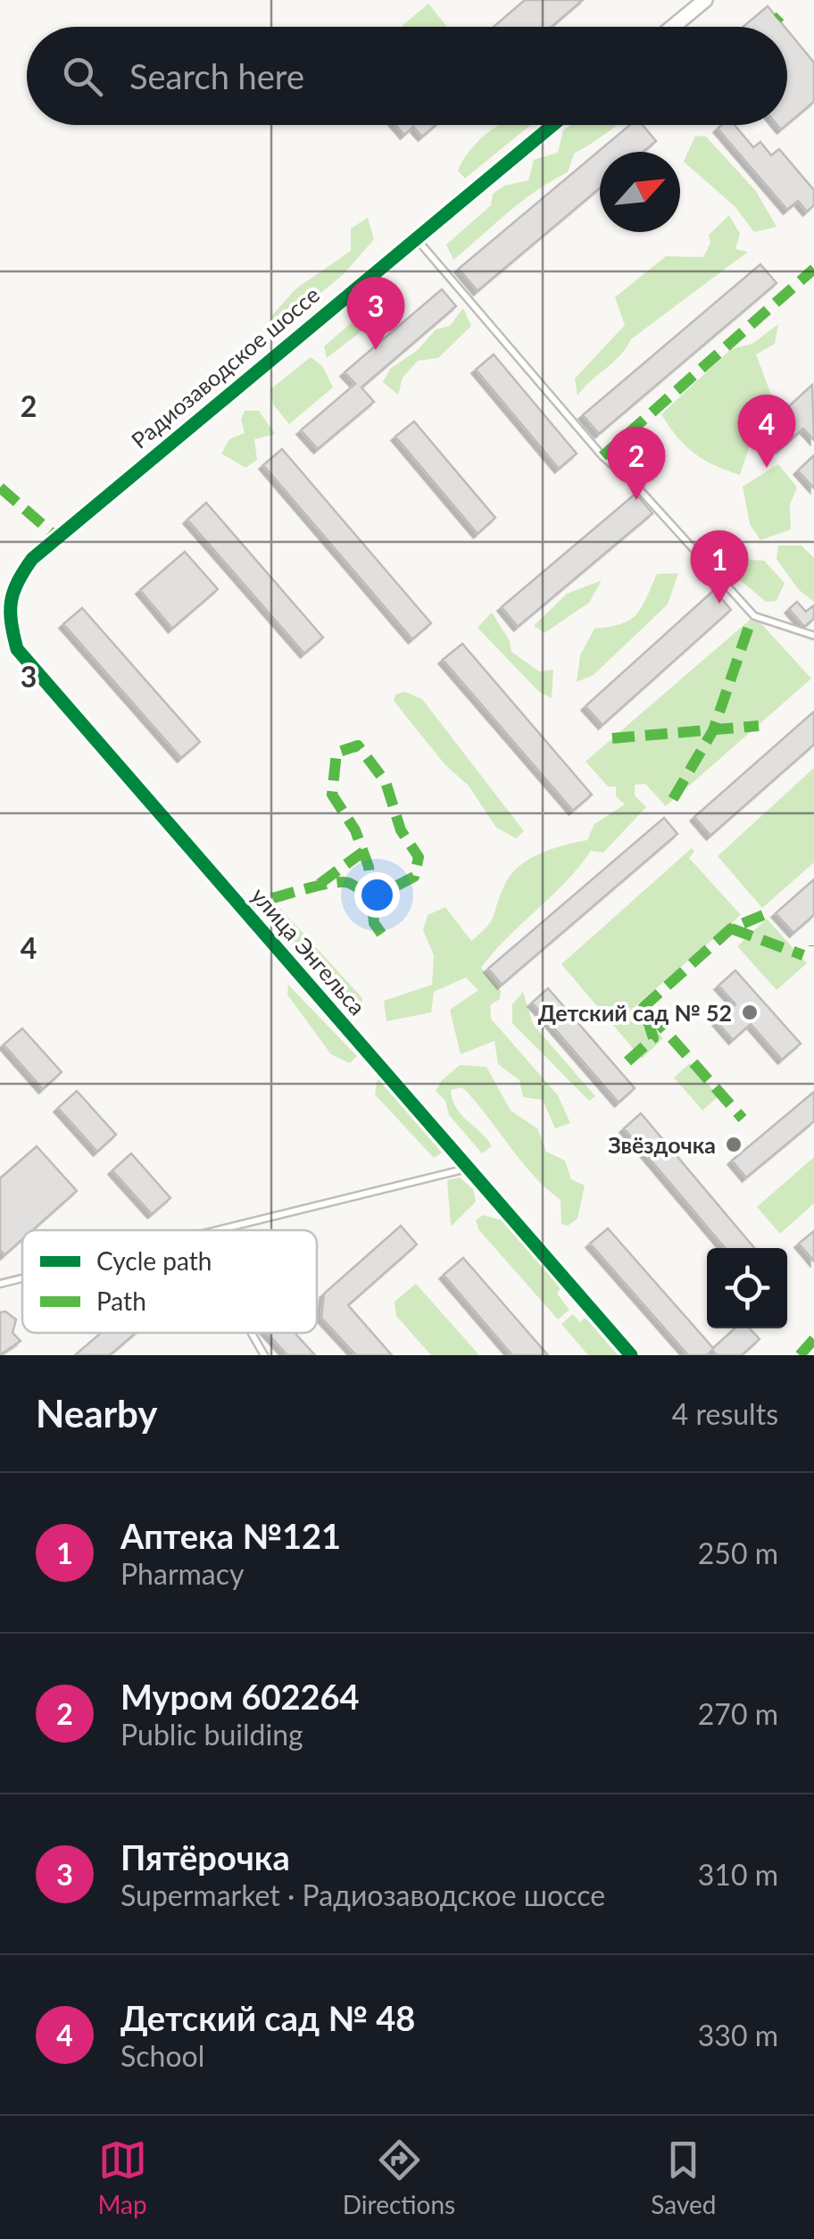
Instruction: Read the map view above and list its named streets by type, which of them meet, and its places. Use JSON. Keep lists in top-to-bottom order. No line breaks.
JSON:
{"streets":{"street":["Радиозаводское шоссе","улица Энгельса"]},"crossings":[["Радиозаводское шоссе","улица Энгельса"]],"places":["Детский сад № 52","Звёздочка"],"legend":["Cycle path","Path"],"north":"top right","page":{"search":"Search here","pins":["3","4","2","1"],"heading":["Nearby","4 results"],"list":[{"mark":"1","name":"Аптека №121","note":"Pharmacy","value":"250 m"},{"mark":"2","name":"Муром 602264","note":"Public building","value":"270 m"},{"mark":"3","name":"Пятёрочка","note":"Supermarket · Радиозаводское шоссе","value":"310 m"},{"mark":"4","name":"Детский сад № 48","note":"School","value":"330 m"}],"nav":["Map","Directions","Saved"]},"grid":{"rows":["2","3","4"]}}
